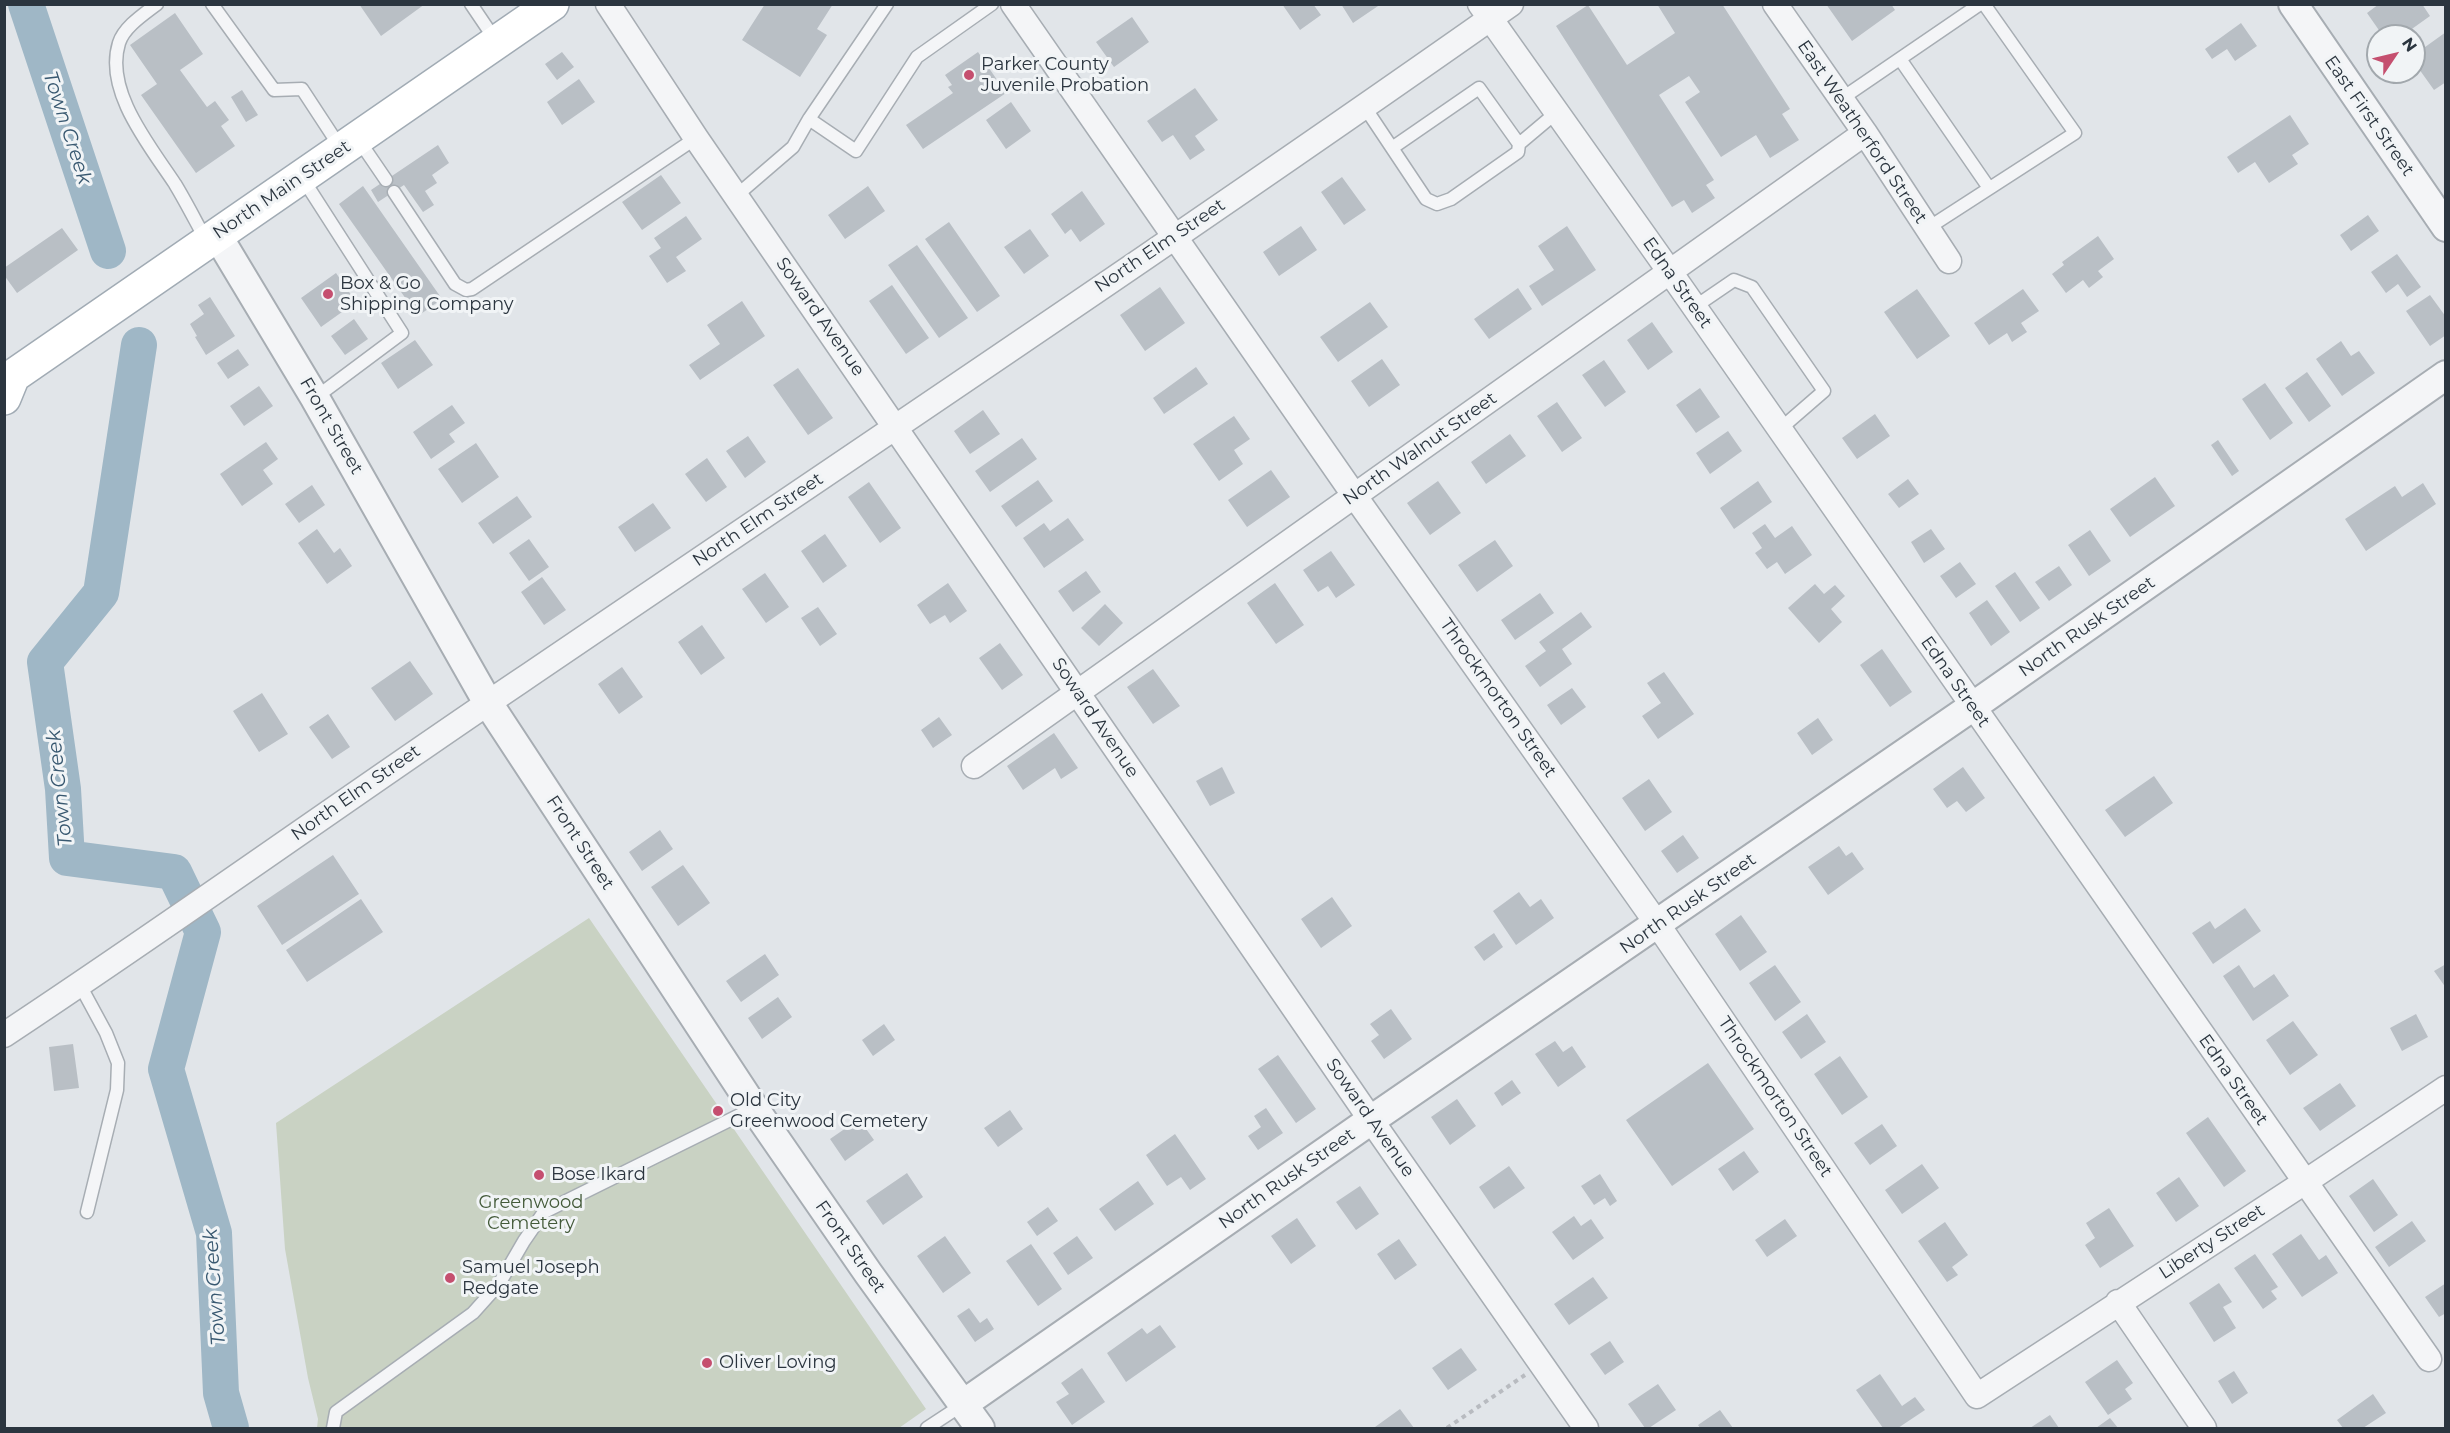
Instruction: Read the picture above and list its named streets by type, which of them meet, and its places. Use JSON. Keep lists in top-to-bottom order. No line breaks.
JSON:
{"streets":{"main road":["North Main Street"],"street":["East First Street","East Weatherford Street","North Elm Street","Edna Street","Soward Avenue","Front Street","North Walnut Street","North Rusk Street","Throckmorton Street","Liberty Street"]},"crossings":[["East Weatherford Street","North Walnut Street"],["North Main Street","Front Street"],["North Elm Street","Edna Street"],["North Elm Street","Soward Avenue"],["North Elm Street","Front Street"],["North Elm Street","Throckmorton Street"],["Edna Street","North Walnut Street"],["Edna Street","North Rusk Street"],["Edna Street","Liberty Street"],["Soward Avenue","North Walnut Street"],["Soward Avenue","North Rusk Street"],["Front Street","North Rusk Street"],["North Walnut Street","Throckmorton Street"],["North Rusk Street","Throckmorton Street"],["Throckmorton Street","Liberty Street"]],"water":["Town Creek"],"parks":["Greenwood Cemetery"],"places":["Parker County Juvenile Probation","Box & Go Shipping Company","Old City Greenwood Cemetery","Bose Ikard","Samuel Joseph Redgate","Oliver Loving"],"north":"top right"}
